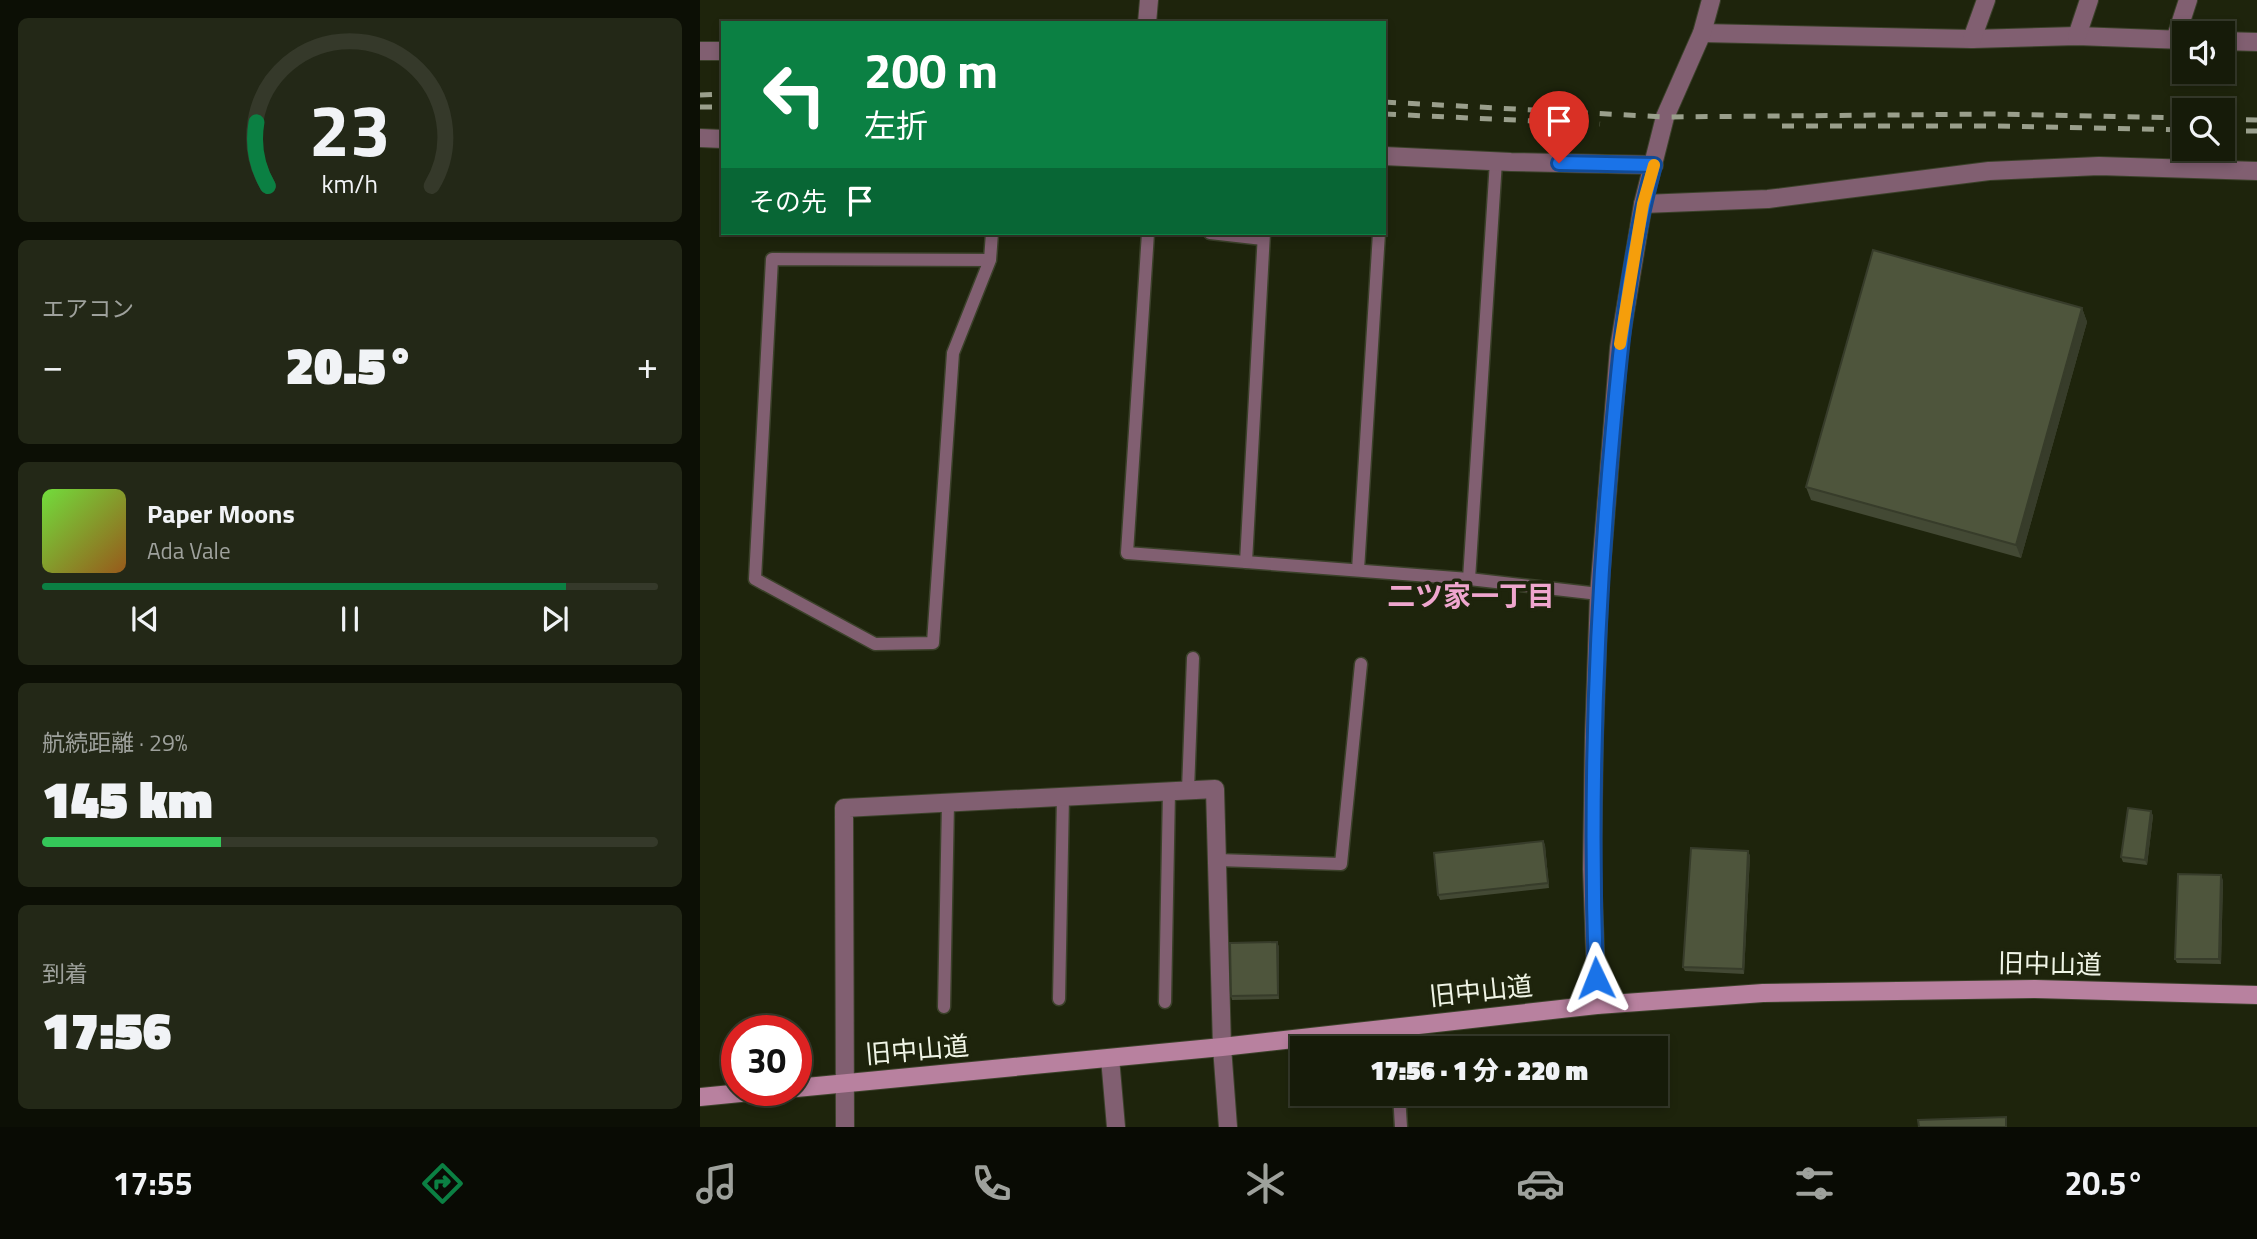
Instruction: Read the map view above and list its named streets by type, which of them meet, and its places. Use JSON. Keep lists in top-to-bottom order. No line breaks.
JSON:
{"streets":{"main road":["旧中山道"]},"districts":["二ツ家一丁目"],"page":{"turn":["200 m","左折"],"then":"その先","tile":["エアコン",["航続距離 · 29%","145 km"],["到着","17:56"]],"heat":["−","20.5°","+"],"song":["Paper Moons","Ada Vale"],"limit":"30","trip":"17:56 · 1 分 · 220 m","tabs":["17:55","20.5°"],"gauge":["23","km/h"]}}
